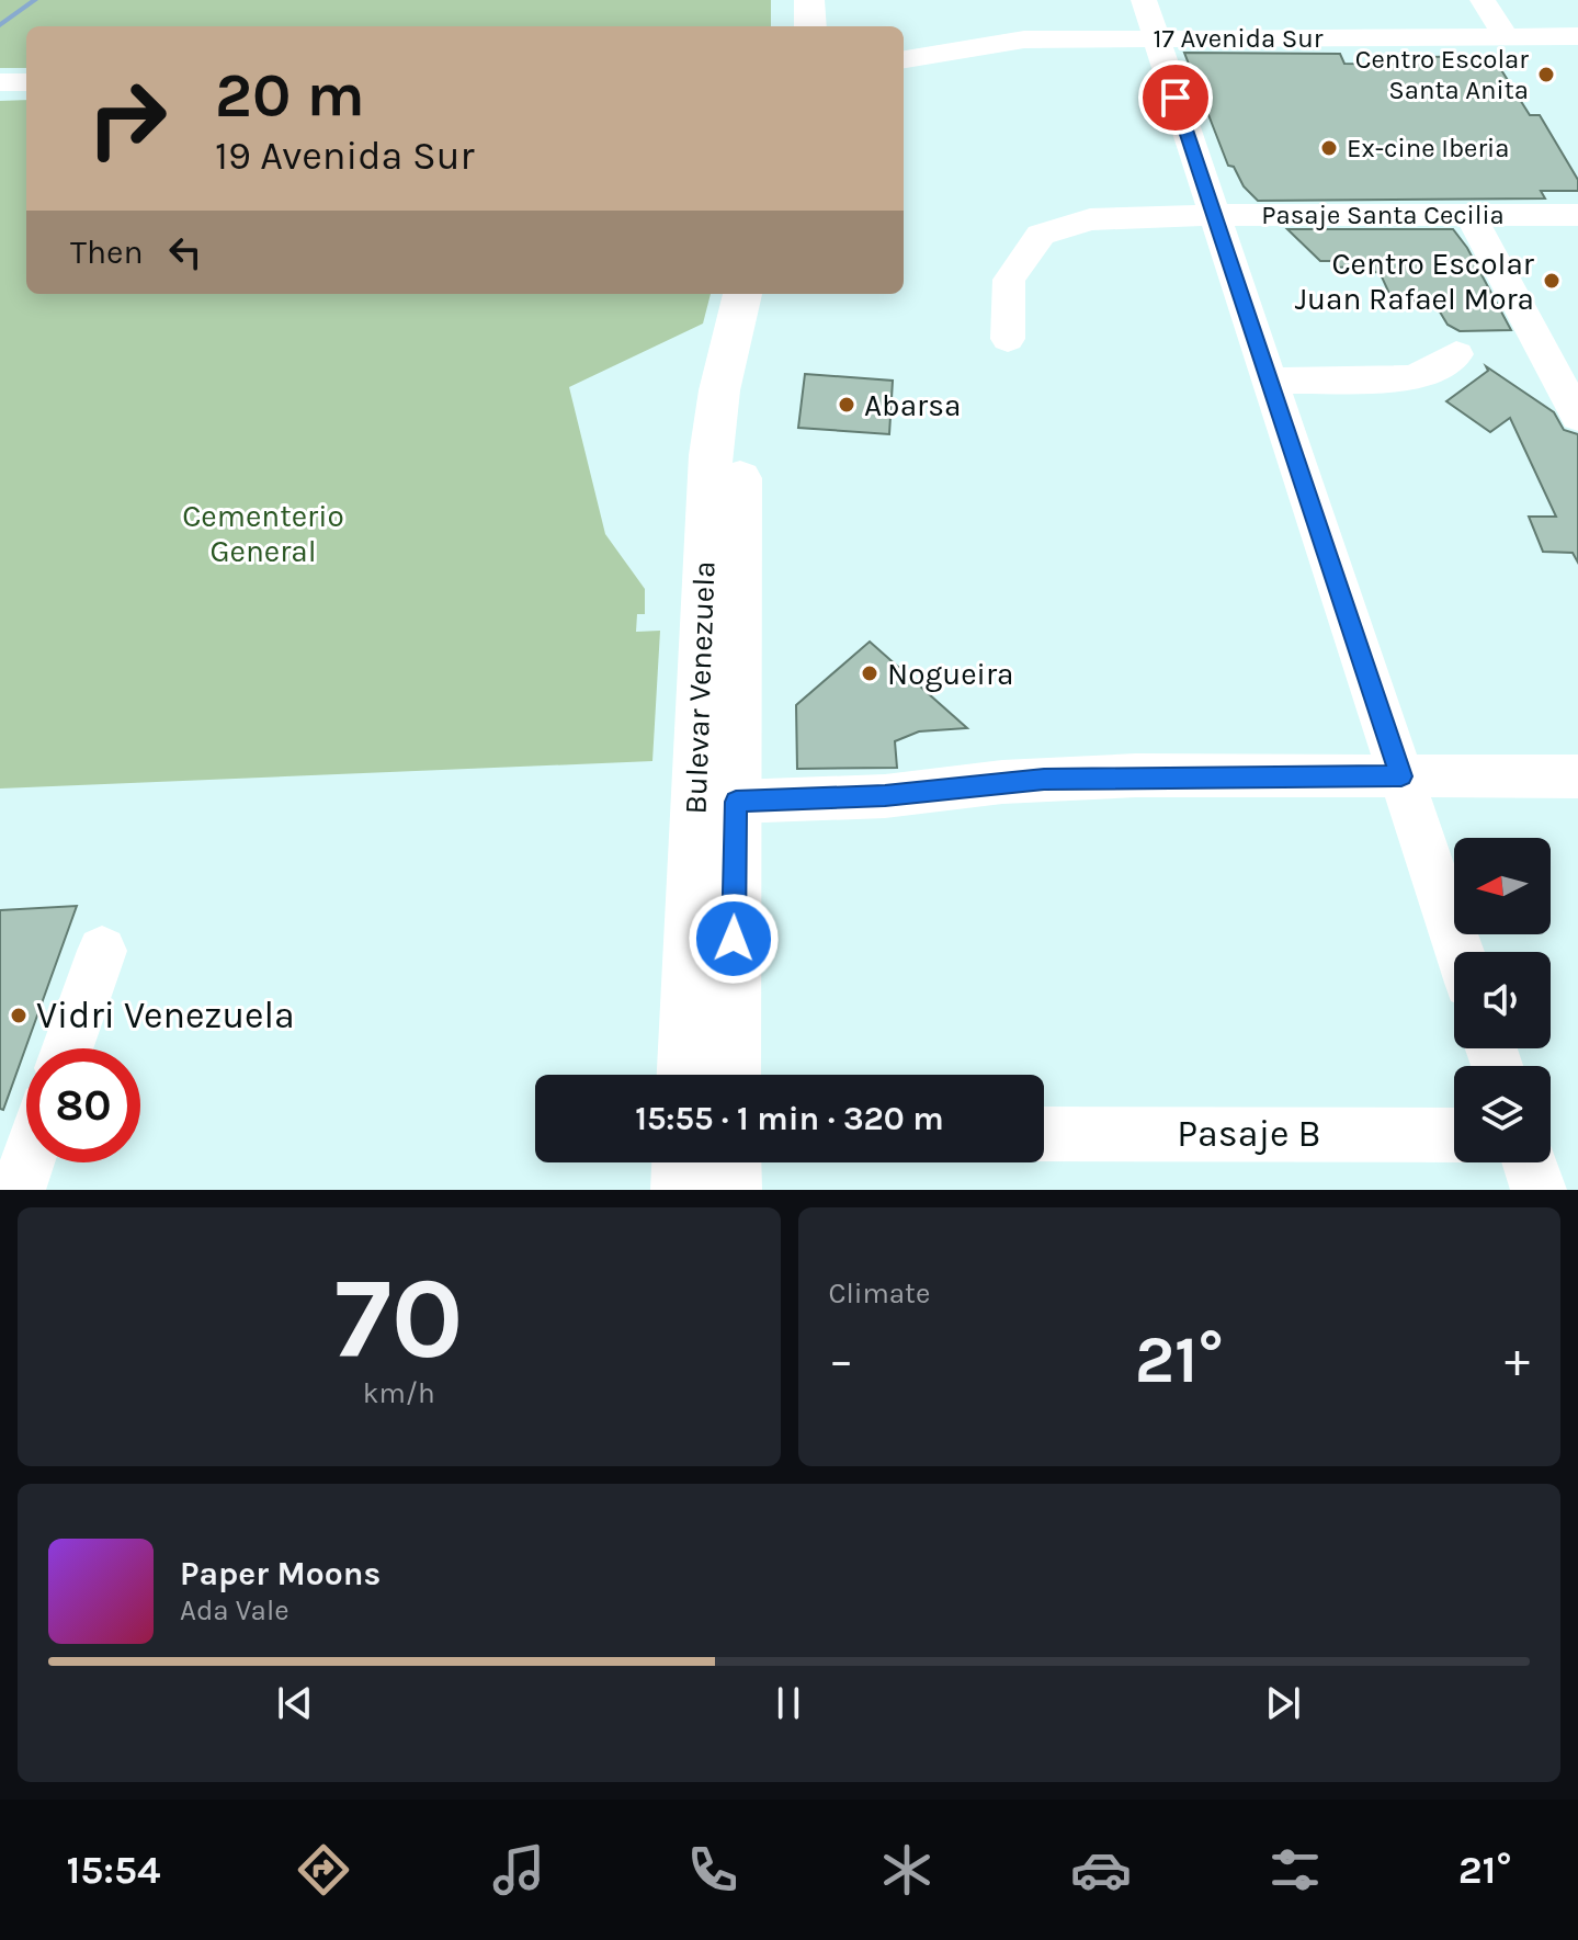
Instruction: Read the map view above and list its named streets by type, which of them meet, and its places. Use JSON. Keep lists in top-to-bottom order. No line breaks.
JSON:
{"streets":{"highway":["Bulevar Venezuela"],"street":["17 Avenida Sur","Pasaje Santa Cecilia","Pasaje B"]},"parks":["Cementerio General"],"places":["Centro Escolar Santa Anita","Ex-cine Iberia","Centro Escolar Juan Rafael Mora","Abarsa","Nogueira","Vidri Venezuela"],"north":"left","page":{"turn":["20 m","19 Avenida Sur"],"then":"Then","limit":"80","trip":"15:55 · 1 min · 320 m","tile":[["70","km/h"],"Climate"],"heat":["−","21°","+"],"song":["Paper Moons","Ada Vale"],"tabs":["15:54","21°"]}}
